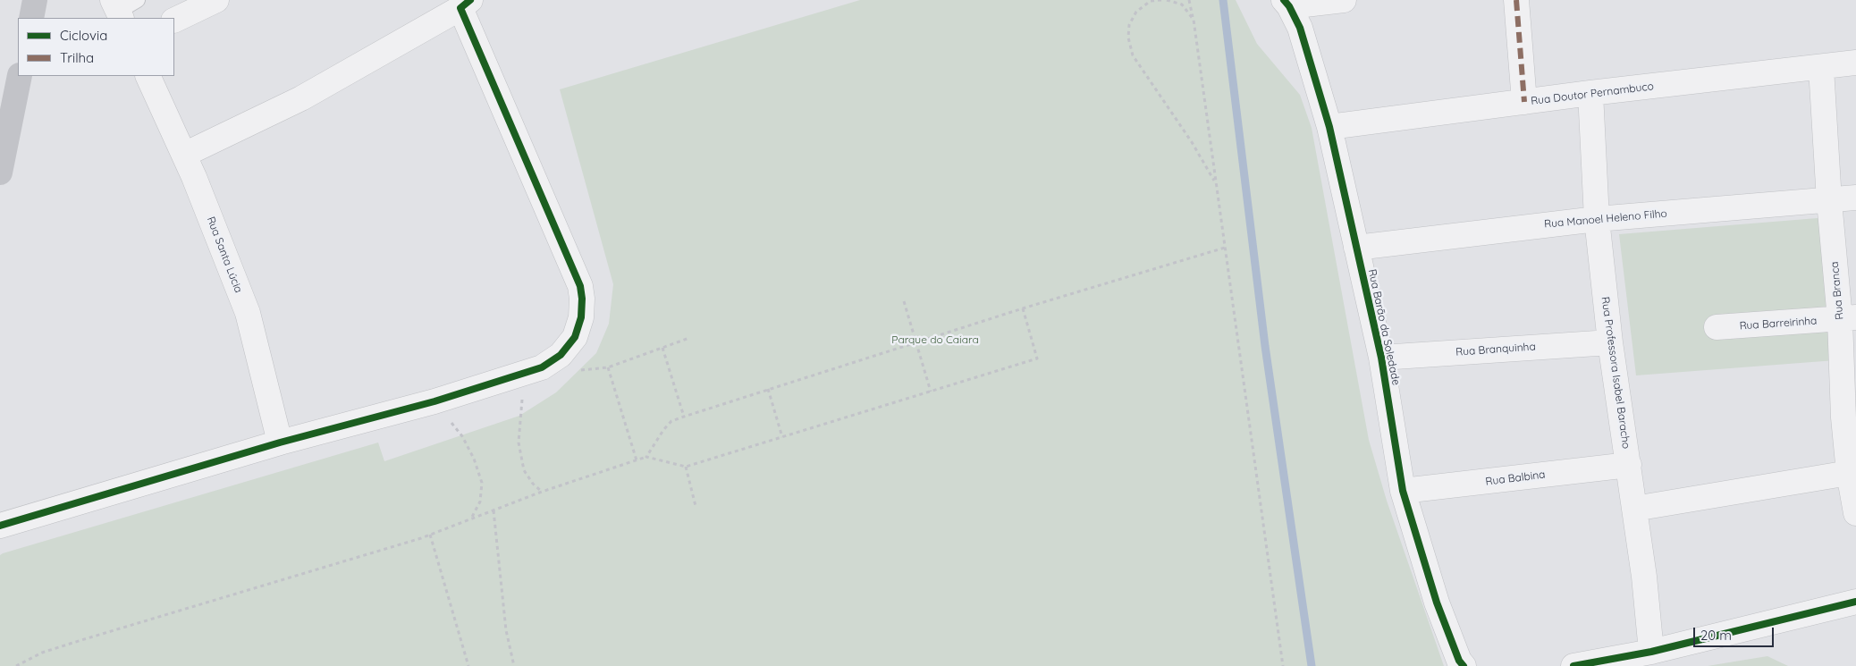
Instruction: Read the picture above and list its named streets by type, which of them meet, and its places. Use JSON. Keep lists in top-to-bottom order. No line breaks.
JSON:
{"streets":{"street":["Rua Doutor Pernambuco","Rua Manoel Heleno Filho","Rua Santa Lúcia","Rua Branca","Rua Barreirinha","Rua Barão da Soledade","Rua Branquinha","Rua Professora Isabel Baracho","Rua Balbina"]},"crossings":[["Rua Doutor Pernambuco","Rua Branca"],["Rua Doutor Pernambuco","Rua Barão da Soledade"],["Rua Doutor Pernambuco","Rua Professora Isabel Baracho"],["Rua Manoel Heleno Filho","Rua Branca"],["Rua Manoel Heleno Filho","Rua Barão da Soledade"],["Rua Manoel Heleno Filho","Rua Professora Isabel Baracho"],["Rua Branca","Rua Barreirinha"],["Rua Barão da Soledade","Rua Branquinha"],["Rua Barão da Soledade","Rua Balbina"],["Rua Branquinha","Rua Professora Isabel Baracho"],["Rua Professora Isabel Baracho","Rua Balbina"]],"parks":["Parque do Caiara"],"legend":["Ciclovia","Trilha"],"scale_bar":"20 m"}
